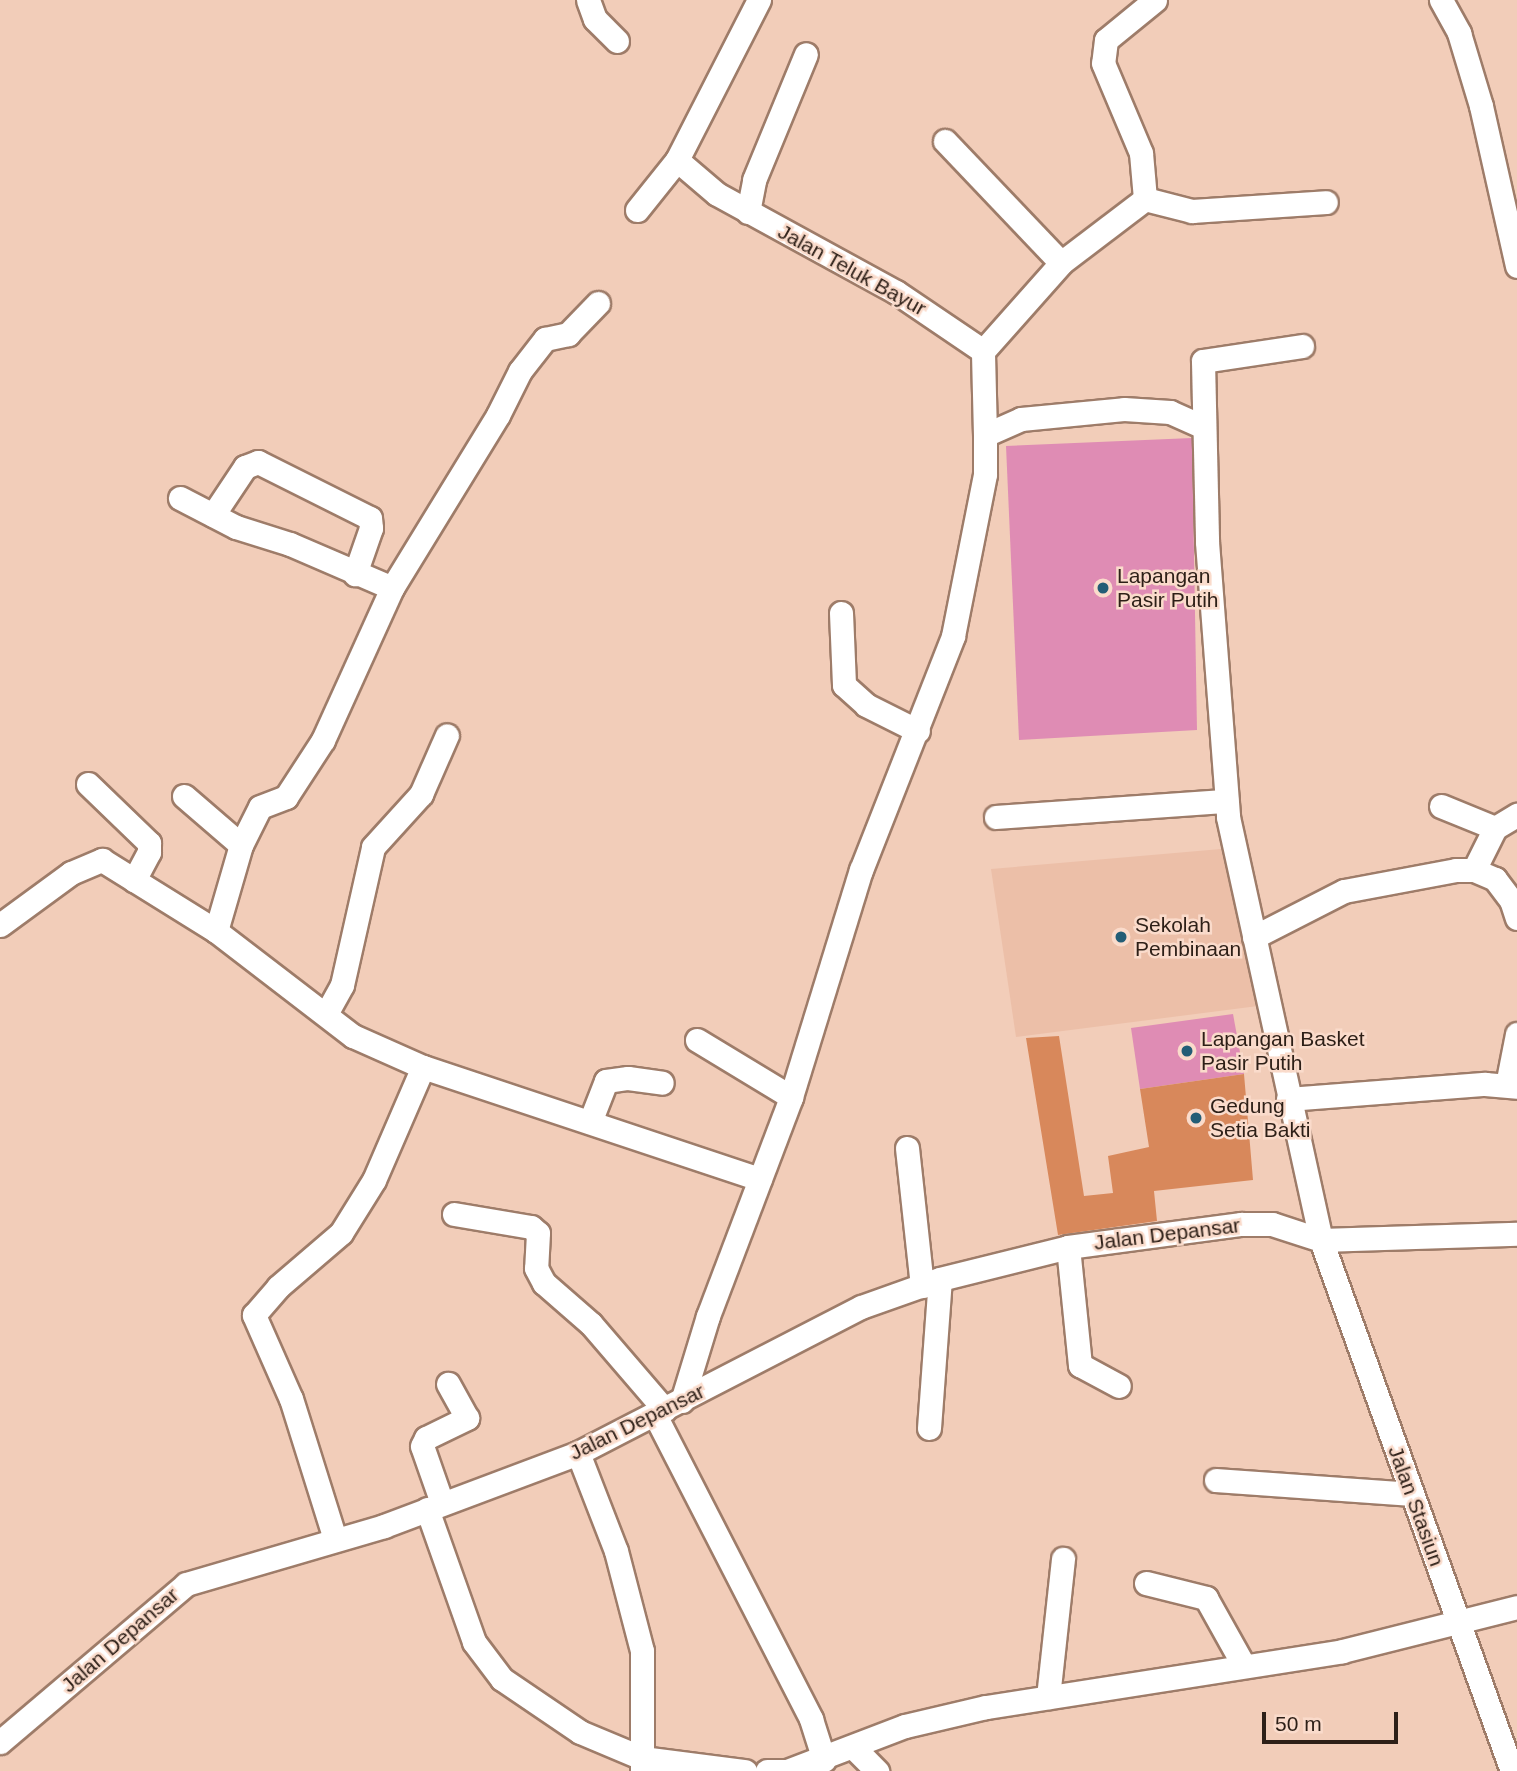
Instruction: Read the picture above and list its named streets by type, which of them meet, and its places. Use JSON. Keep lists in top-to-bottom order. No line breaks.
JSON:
{"streets":{"street":["Jalan Teluk Bayur","Jalan Depansar","Jalan Stasiun"]},"crossings":[["Jalan Depansar","Jalan Stasiun"]],"places":["Lapangan Pasir Putih","Sekolah Pembinaan","Lapangan Basket Pasir Putih","Gedung Setia Bakti"],"scale_bar":"50 m"}
